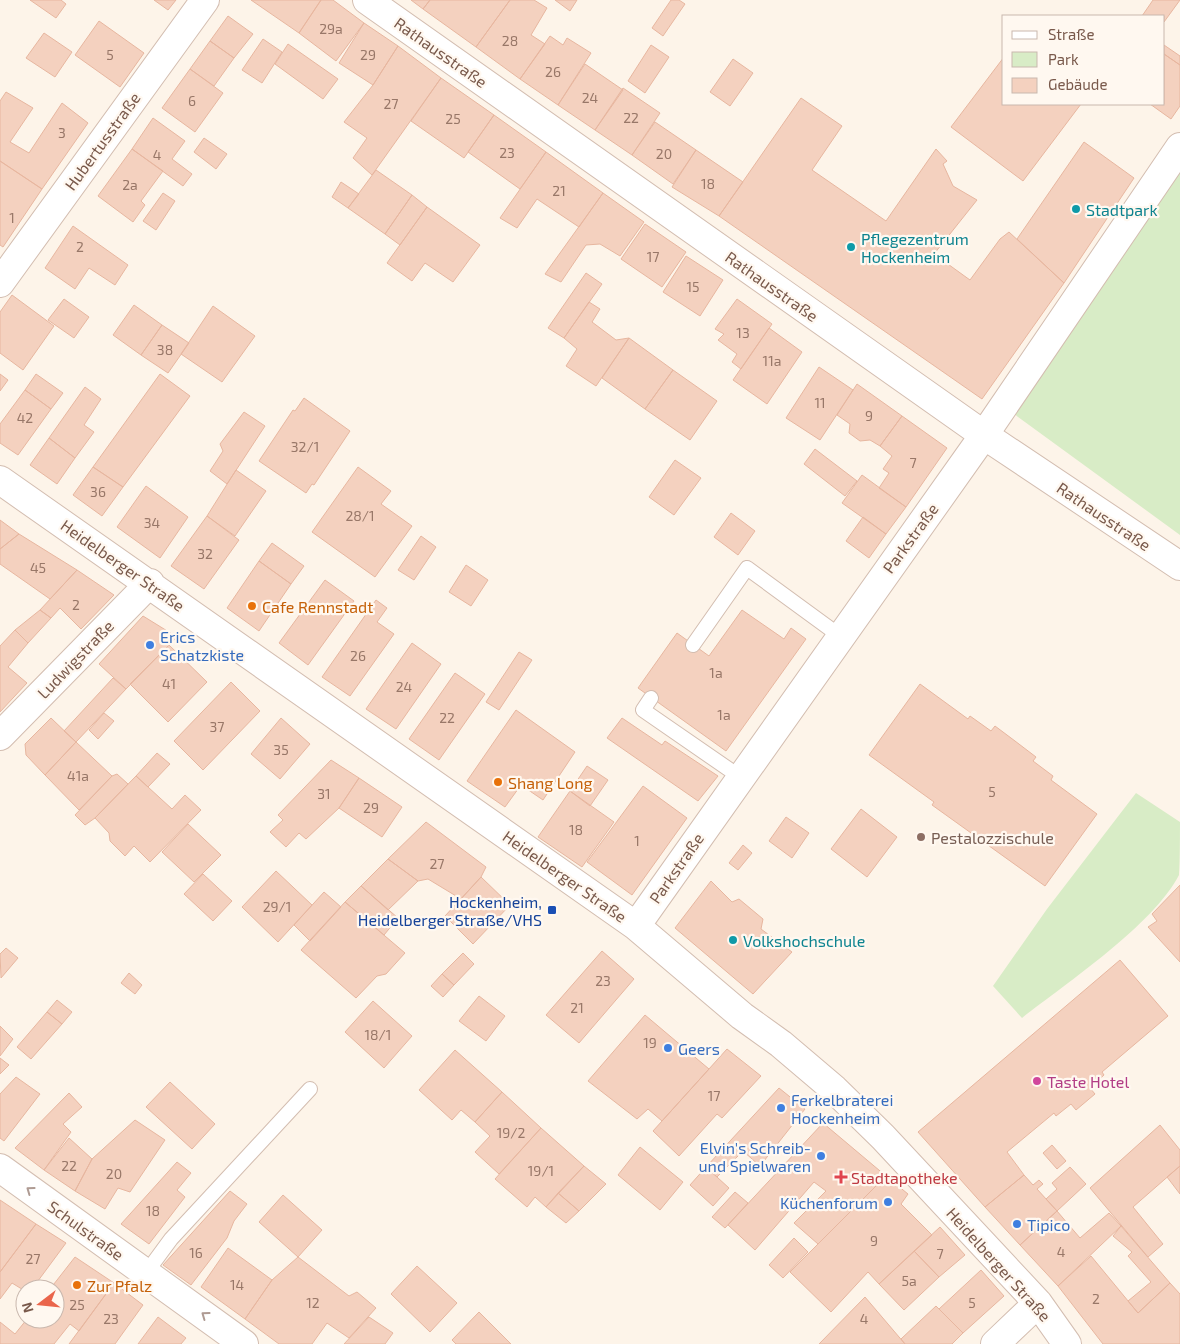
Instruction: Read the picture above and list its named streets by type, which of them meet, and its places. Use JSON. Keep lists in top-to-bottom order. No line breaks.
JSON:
{"streets":{"street":["Rathausstraße","Hubertusstraße","Parkstraße","Heidelberger Straße","Ludwigstraße","Schulstraße"]},"crossings":[["Rathausstraße","Parkstraße"],["Parkstraße","Heidelberger Straße"],["Heidelberger Straße","Ludwigstraße"]],"one_way":["Schulstraße"],"places":{"other":["Stadtpark","Pflegezentrum Hockenheim","Cafe Rennstadt","Erics Schatzkiste","Shang Long","Pestalozzischule","Volkshochschule","Geers","Taste Hotel","Ferkelbraterei Hockenheim","Elvin's Schreib- und Spielwaren","Küchenforum","Tipico","Zur Pfalz"],"transit":["Hockenheim, Heidelberger Straße/VHS"],"health":["Stadtapotheke"]},"house_numbers":["29a","28","5","29","26","24","6","27","22","25","3","23","20","4","18","2a","21","1","2","17","15","13","38","11a","11","9","42","32/1","7","36","28/1","34","32","45","2","26","1a","41","24","1a","22","37","35","41a","5","31","29","18","1","27","29/1","23","21","18/1","19","17","19/2","22","19/1","20","18","9","4","16","7","27","5a","14","2","12","5","25","23","4"],"legend":["Straße","Park","Gebäude"],"north":"left"}
